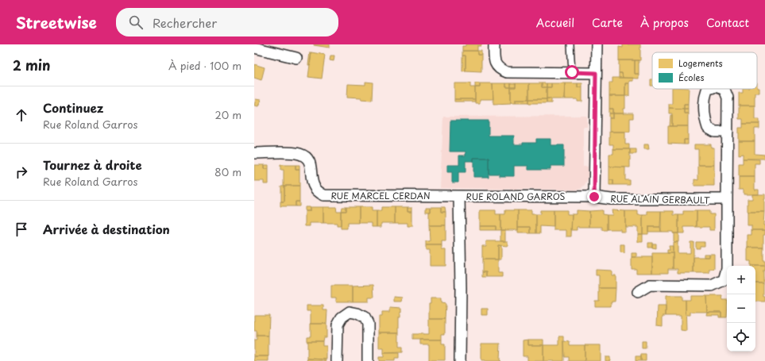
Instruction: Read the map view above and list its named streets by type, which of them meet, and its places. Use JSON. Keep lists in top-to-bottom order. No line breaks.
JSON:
{"streets":{"street":["RUE MARCEL CERDAN","RUE ROLAND GARROS","RUE ALAIN GERBAULT"]},"crossings":[["RUE MARCEL CERDAN","RUE ROLAND GARROS"],["RUE ROLAND GARROS","RUE ALAIN GERBAULT"]],"legend":["Logements","Écoles"],"page":{"header":"Streetwise","search":"Rechercher","nav":["Accueil","Carte","À propos","Contact"],"heading":["2 min","À pied · 100 m"],"list":[["Continuez","Rue Roland Garros","20 m"],["Tournez à droite","Rue Roland Garros","80 m"],"Arrivée à destination"],"map_buttons":["+","−"]}}
